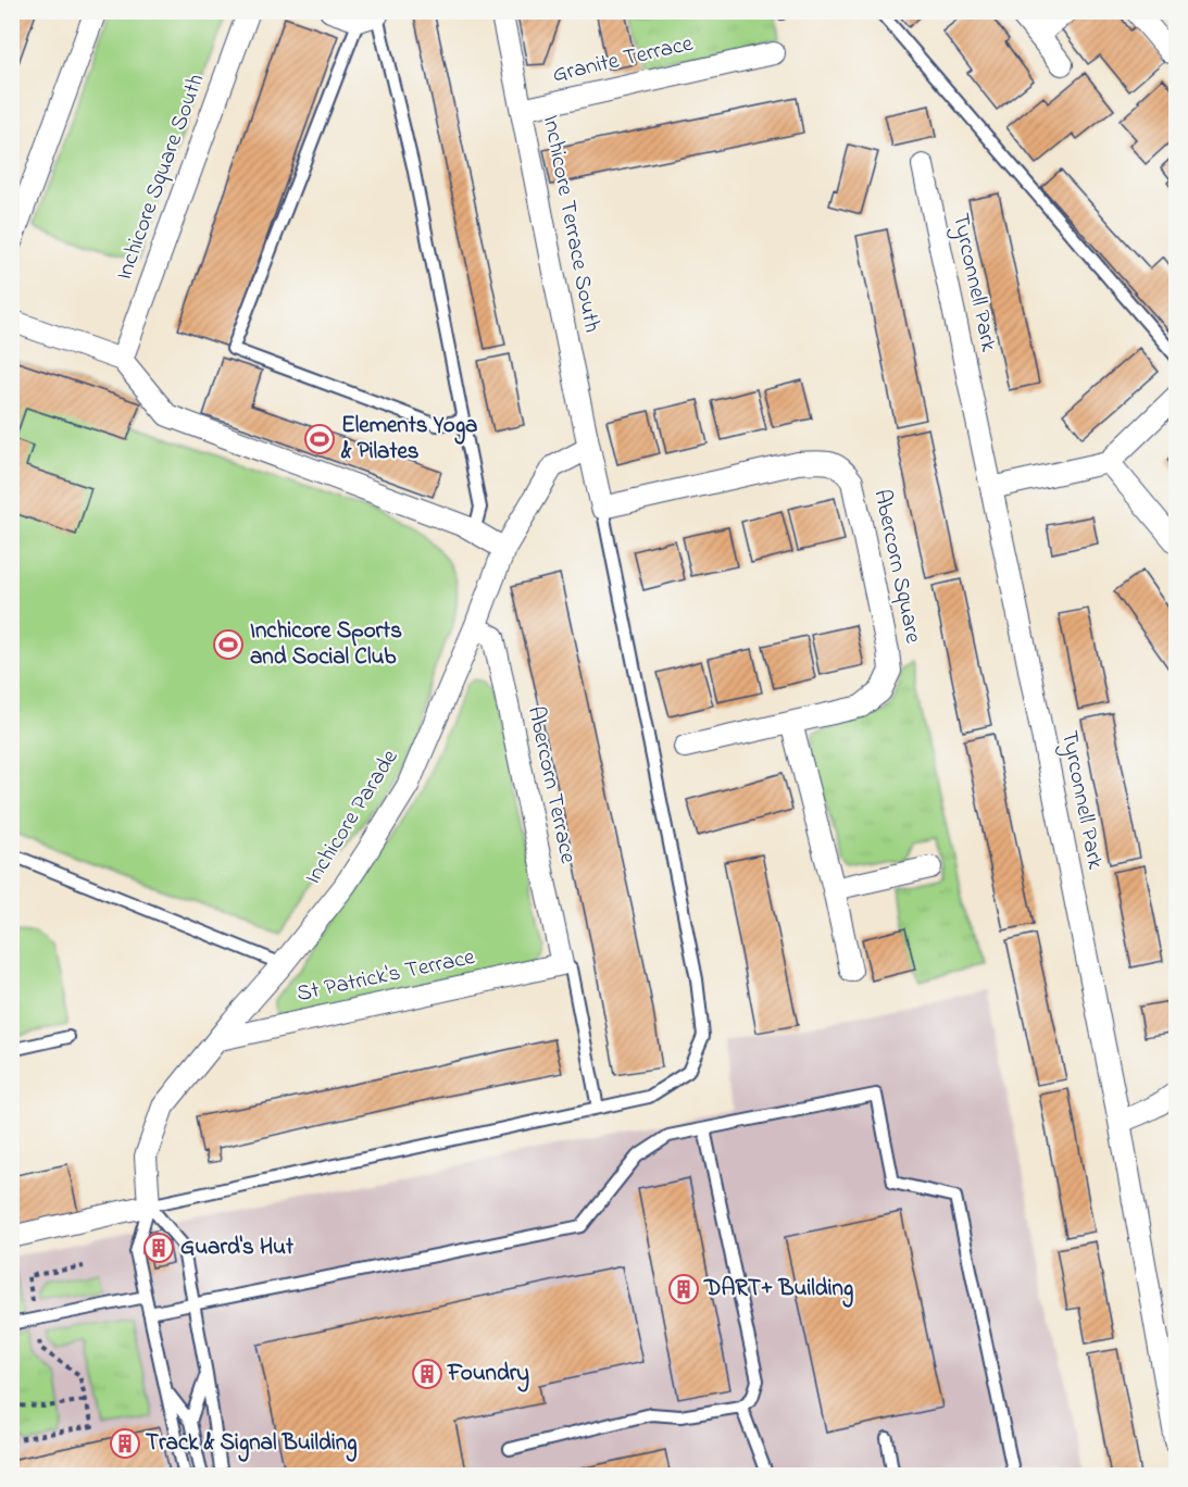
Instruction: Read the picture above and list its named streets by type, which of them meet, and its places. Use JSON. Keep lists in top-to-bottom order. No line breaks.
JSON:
{"streets":{"street":["Granite Terrace","Inchicore Square South","Inchicore Terrace South","Tyrconnell Park","Abercorn Square","Abercorn Terrace","Inchicore Parade","St Patrick's Terrace"]},"crossings":[["Granite Terrace","Inchicore Terrace South"],["Inchicore Terrace South","Inchicore Parade"],["Abercorn Terrace","Inchicore Parade"],["Abercorn Terrace","St Patrick's Terrace"],["Inchicore Parade","St Patrick's Terrace"]],"places":{"sports":["Elements Yoga & Pilates","Inchicore Sports and Social Club"],"building":["Guard's Hut","DART+ Building","Foundry","Track & Signal Building"]}}
